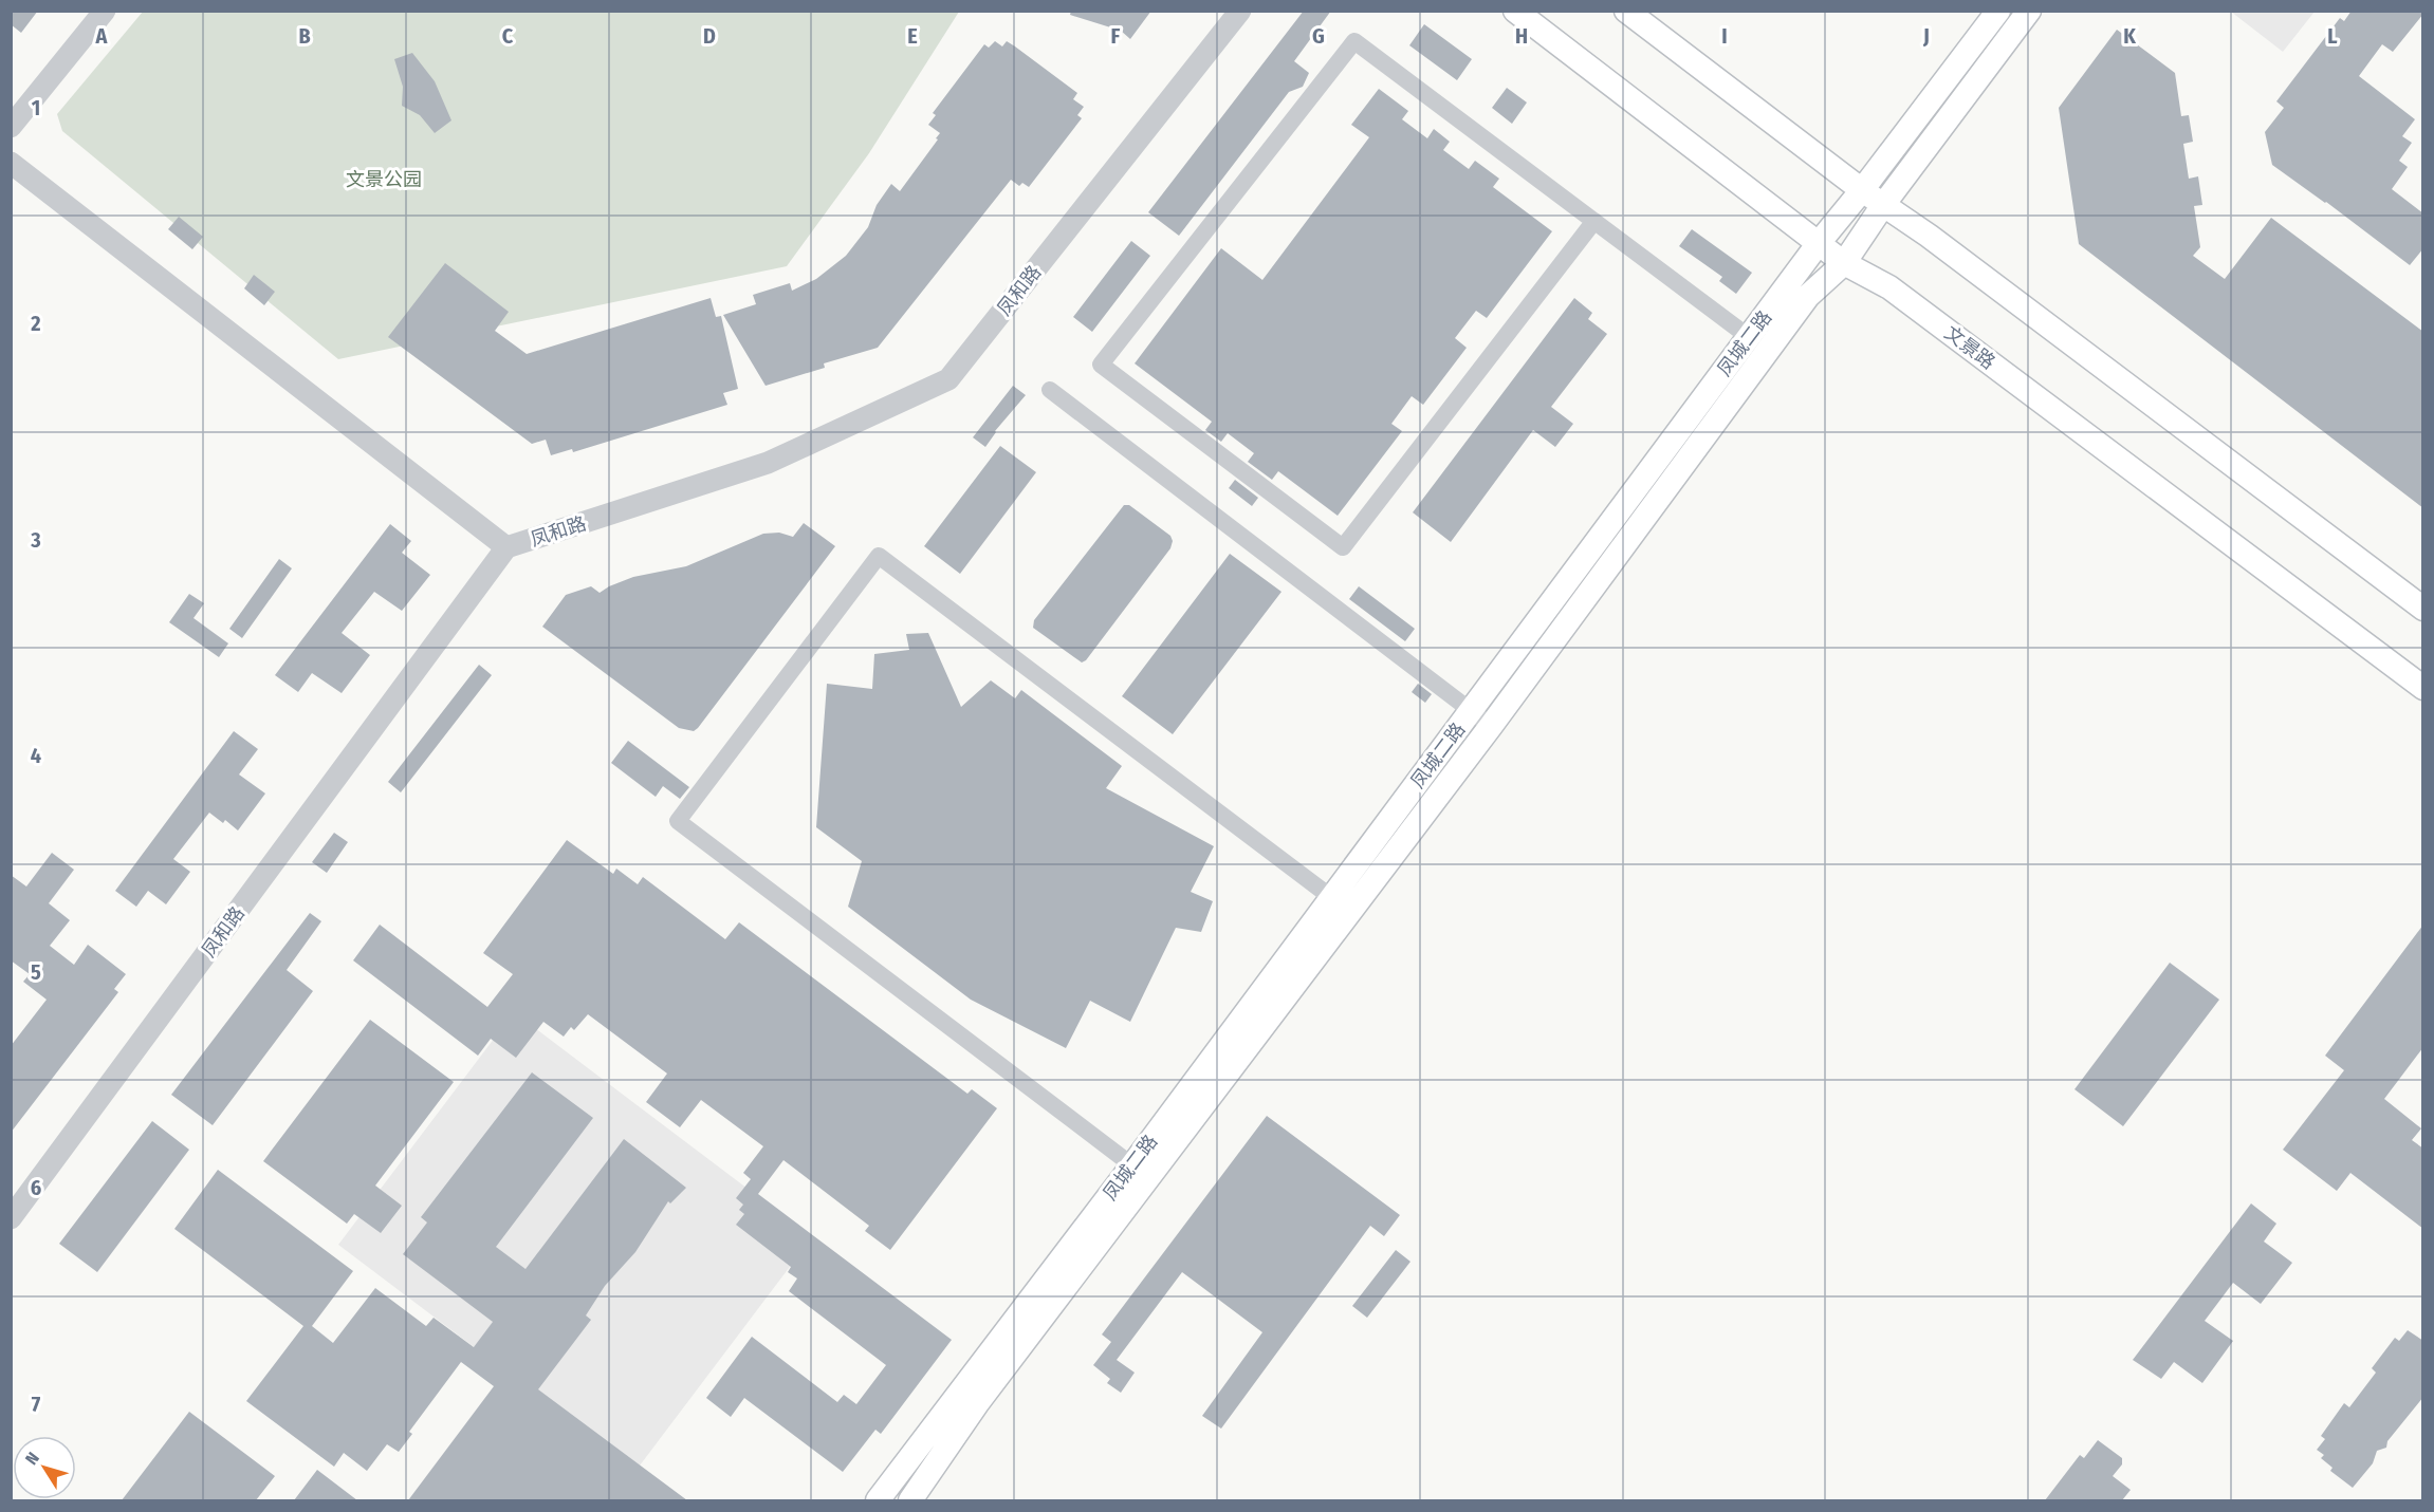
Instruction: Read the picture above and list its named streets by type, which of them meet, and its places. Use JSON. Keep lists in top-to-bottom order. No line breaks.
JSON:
{"streets":{"main road":["凤城二路","文景路"],"street":["凤和路"]},"crossings":[["凤城二路","文景路"]],"parks":["文景公园"],"north":"top left","grid":{"columns":["A","B","C","D","E","F","G","H","I","J","K","L"],"rows":["1","2","3","4","5","6","7"]}}
